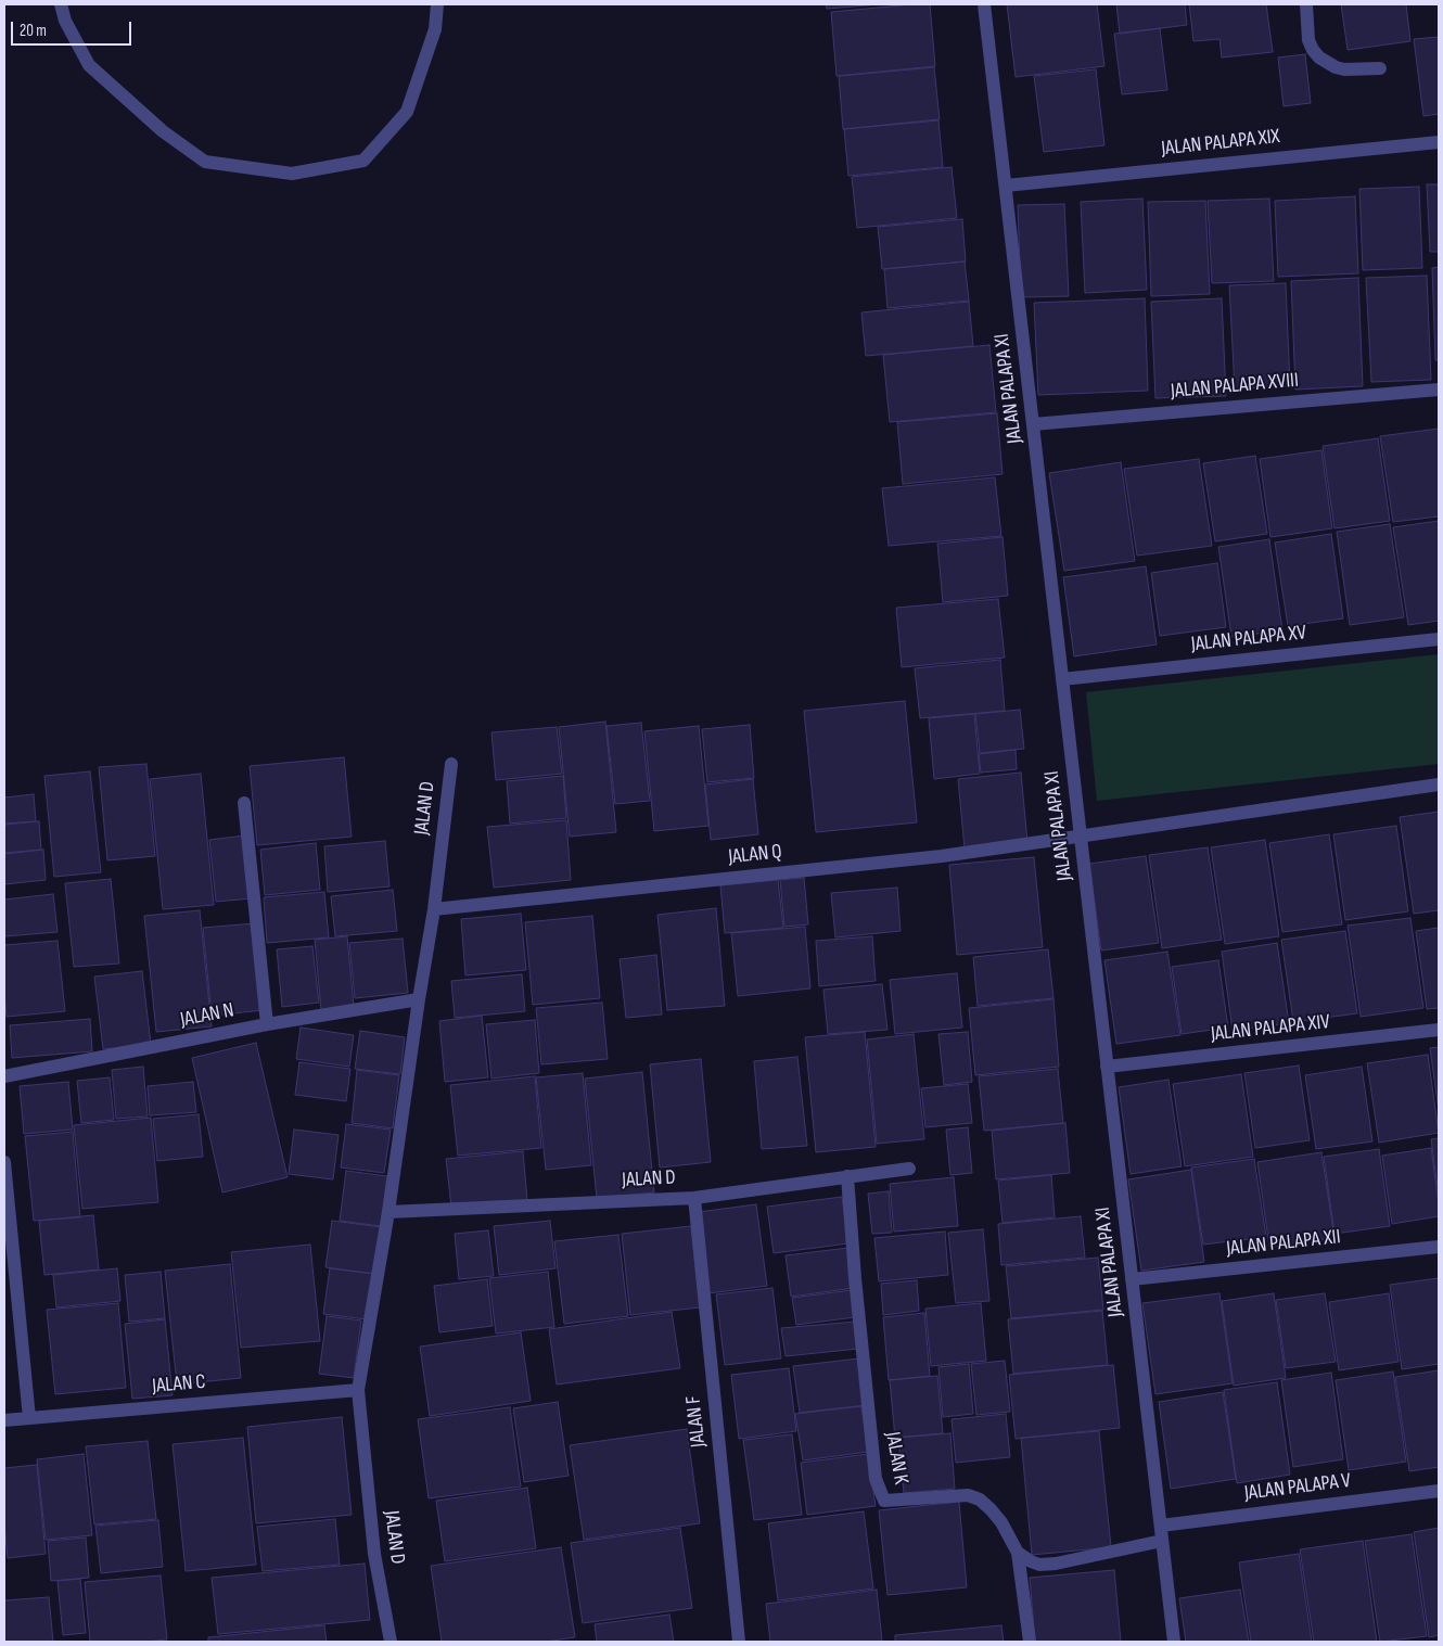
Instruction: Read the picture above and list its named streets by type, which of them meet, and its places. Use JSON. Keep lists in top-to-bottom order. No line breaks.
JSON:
{"streets":{"street":["JALAN PALAPA XIX","JALAN PALAPA XVIII","JALAN PALAPA XI","JALAN PALAPA XV","JALAN D","JALAN Q","JALAN N","JALAN PALAPA XIV","JALAN PALAPA XII","JALAN C","JALAN F","JALAN K","JALAN PALAPA V"]},"crossings":[["JALAN PALAPA XIX","JALAN PALAPA XI"],["JALAN PALAPA XVIII","JALAN PALAPA XI"],["JALAN PALAPA XI","JALAN PALAPA XV"],["JALAN PALAPA XI","JALAN Q"],["JALAN PALAPA XI","JALAN PALAPA XIV"],["JALAN PALAPA XI","JALAN PALAPA XII"],["JALAN PALAPA XI","JALAN PALAPA V"],["JALAN D","JALAN Q"],["JALAN D","JALAN N"],["JALAN D","JALAN C"],["JALAN D","JALAN F"],["JALAN D","JALAN K"]],"scale_bar":"20 m"}
